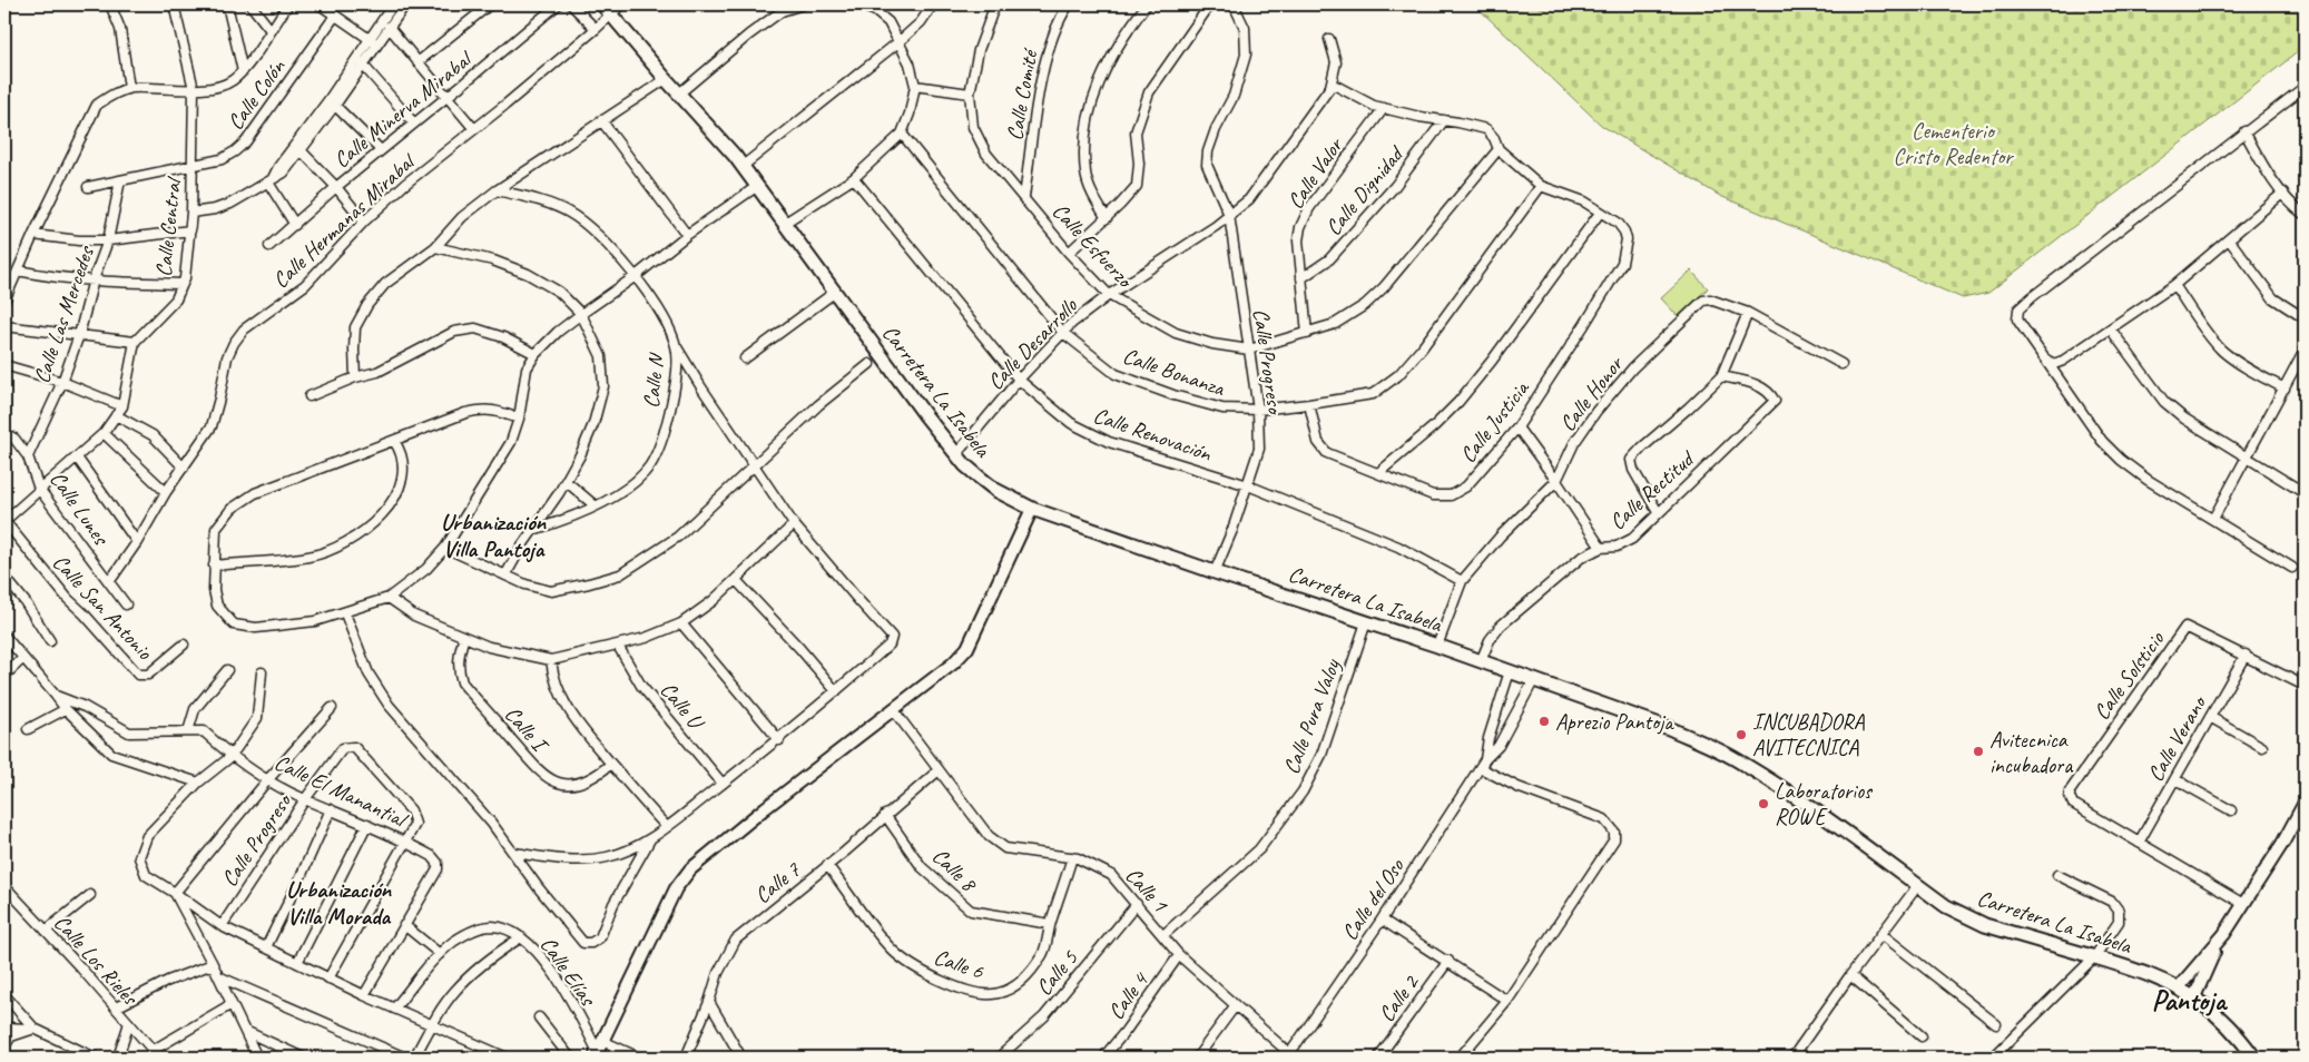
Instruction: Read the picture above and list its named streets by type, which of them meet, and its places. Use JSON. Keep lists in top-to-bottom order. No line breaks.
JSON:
{"streets":{"main road":["Carretera La Isabela"],"street":["Calle Colón","Calle Comité","Calle Minerva Mirabal","Calle Valor","Calle Dignidad","Calle Hermanas Mirabal","Calle Central","Calle Esfuerzo","Calle Las Mercedes","Calle Desarrollo","Calle Progreso","Calle Bonanza","Calle N","Calle Honor","Calle Justicia","Calle Renovación","Calle Rectitud","Calle Lunes","Calle San Antonio","Calle Solsticio","Calle U","Calle Pura Valoy","Calle I","Calle Verano","Calle El Manantial","Calle 8","Calle 7","Calle 1","Calle del Oso","Calle Los Rieles","Calle 6","Calle Elías","Calle 5","Calle 4","Calle 2"]},"crossings":[["Calle Colón","Calle Central"],["Calle Colón","Calle Las Mercedes"],["Calle Comité","Calle Esfuerzo"],["Calle Valor","Calle Dignidad"],["Calle Valor","Calle Esfuerzo"],["Calle Hermanas Mirabal","Carretera La Isabela"],["Calle Hermanas Mirabal","Calle Lunes"],["Calle Esfuerzo","Calle Desarrollo"],["Calle Esfuerzo","Calle Progreso"],["Calle Las Mercedes","Calle Lunes"],["Calle Desarrollo","Calle Progreso"],["Calle Desarrollo","Calle Bonanza"],["Calle Desarrollo","Carretera La Isabela"],["Calle Desarrollo","Calle Renovación"],["Calle Progreso","Calle Bonanza"],["Calle Progreso","Carretera La Isabela"],["Calle Progreso","Calle Renovación"],["Calle Progreso","Calle El Manantial"],["Calle Bonanza","Calle Justicia"],["Carretera La Isabela","Calle Honor"],["Carretera La Isabela","Calle Rectitud"],["Carretera La Isabela","Calle Pura Valoy"],["Carretera La Isabela","Calle del Oso"],["Calle Honor","Calle Renovación"],["Calle Solsticio","Calle Verano"],["Calle Pura Valoy","Calle 1"],["Calle 8","Calle 7"],["Calle 8","Calle 6"],["Calle 7","Calle 1"],["Calle 7","Calle 6"],["Calle 1","Calle del Oso"],["Calle 1","Calle 6"],["Calle 1","Calle 5"],["Calle 1","Calle 4"]],"districts":["Urbanización Villa Pantoja","Urbanización Villa Morada","Pantoja"],"parks":["Cementerio Cristo Redentor"],"places":["Aprezio Pantoja","INCUBADORA AVITECNICA","Avitecnica incubadora","Laboratorios ROWE"]}
